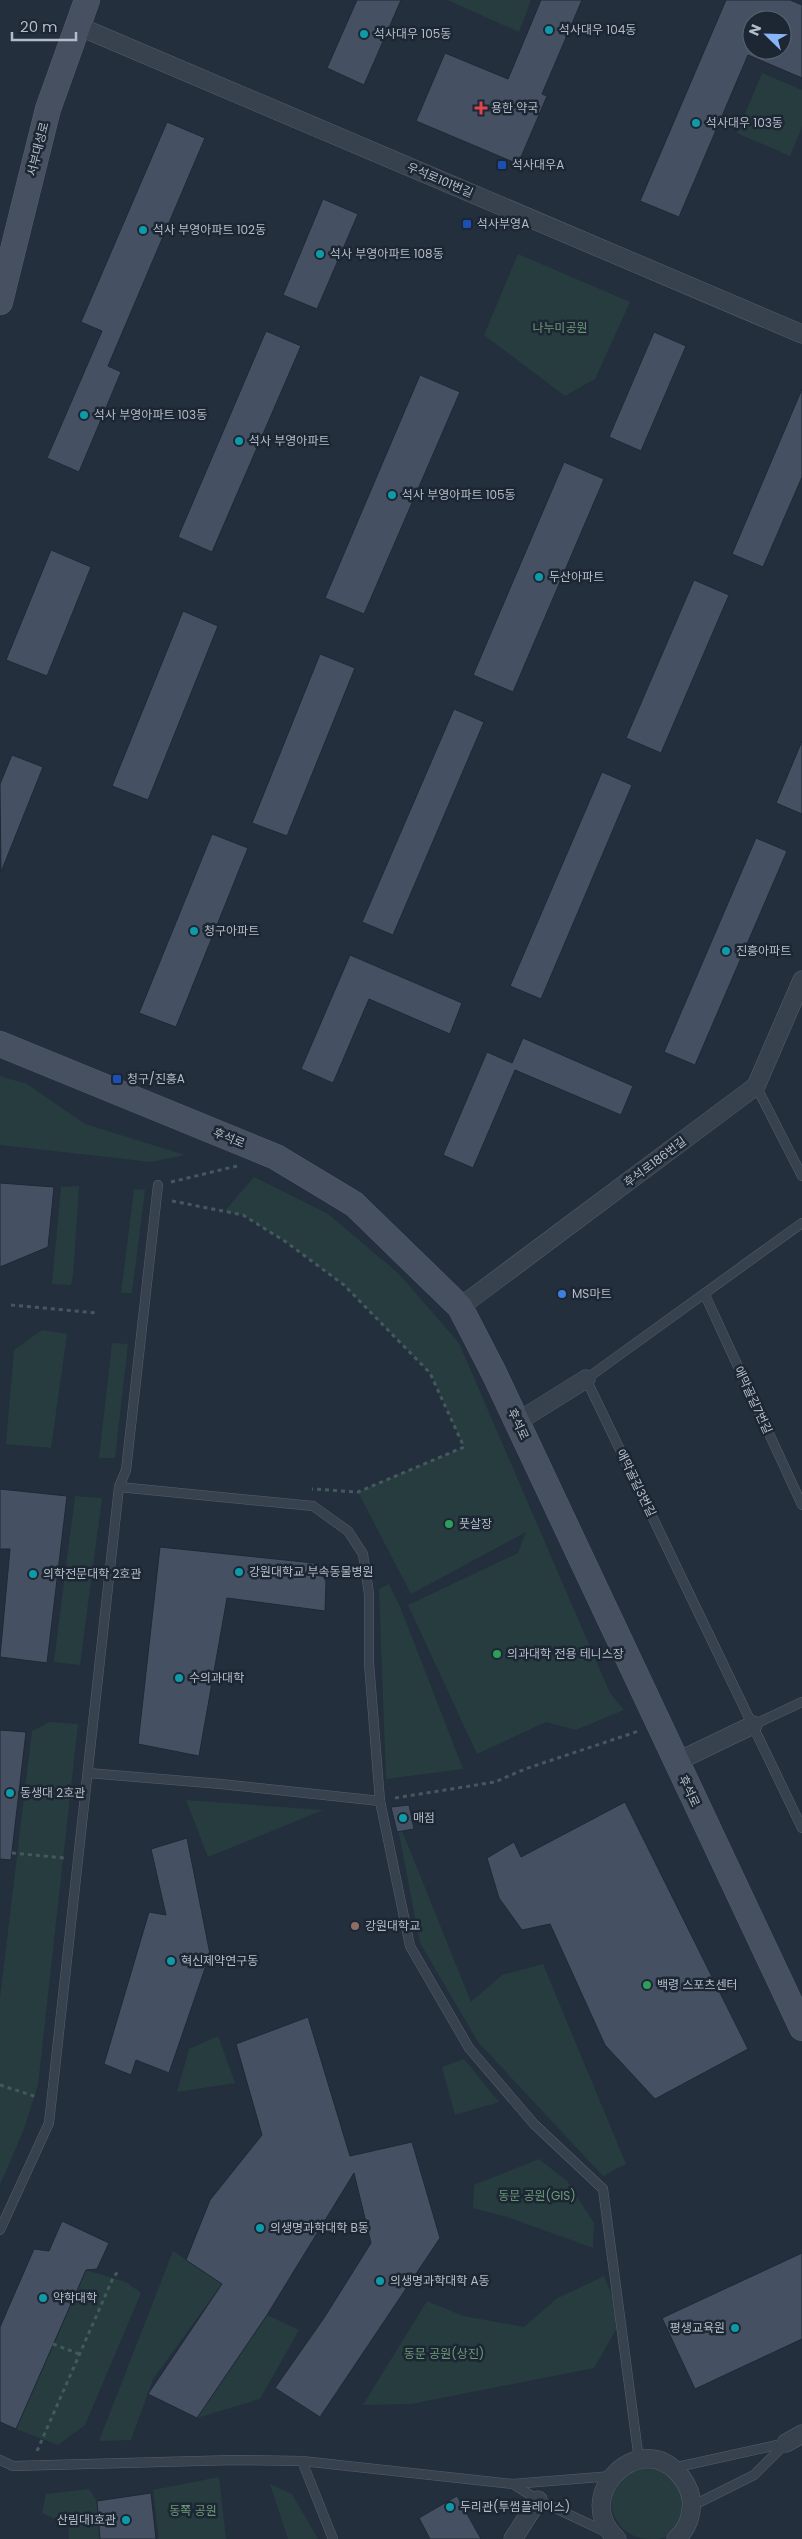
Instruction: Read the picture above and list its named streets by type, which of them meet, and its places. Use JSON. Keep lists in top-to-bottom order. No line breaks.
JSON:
{"streets":{"street":["서부대성로","우석로101번길","후석로","후석로186번길"],"lane":["애막골길7번길","애막골길3번길"]},"crossings":[["서부대성로","우석로101번길"],["후석로","후석로186번길"]],"parks":["나누미공원","동문 공원(GIS)","동문 공원(상진)","동쪽 공원"],"places":{"other":["석사대우 104동","석사대우 105동","석사대우 103동","석사 부영아파트 102동","석사 부영아파트 108동","석사 부영아파트 103동","석사 부영아파트","석사 부영아파트 105동","두산아파트","청구아파트","진흥아파트","MS마트","풋살장","강원대학교 부속동물병원","의학전문대학 2호관","의과대학 전용 테니스장","수의과대학","동생대 2호관","매점","강원대학교","혁신제약연구동","백령 스포츠센터","의생명과학대학 B동","의생명과학대학 A동","약학대학","평생교육원","두리관(투썸플레이스)","산림대1호관"],"health":["용한 약국"],"transit":["석사대우A","석사부영A","청구/진흥A"]},"scale_bar":"20 m","north":"top left"}
